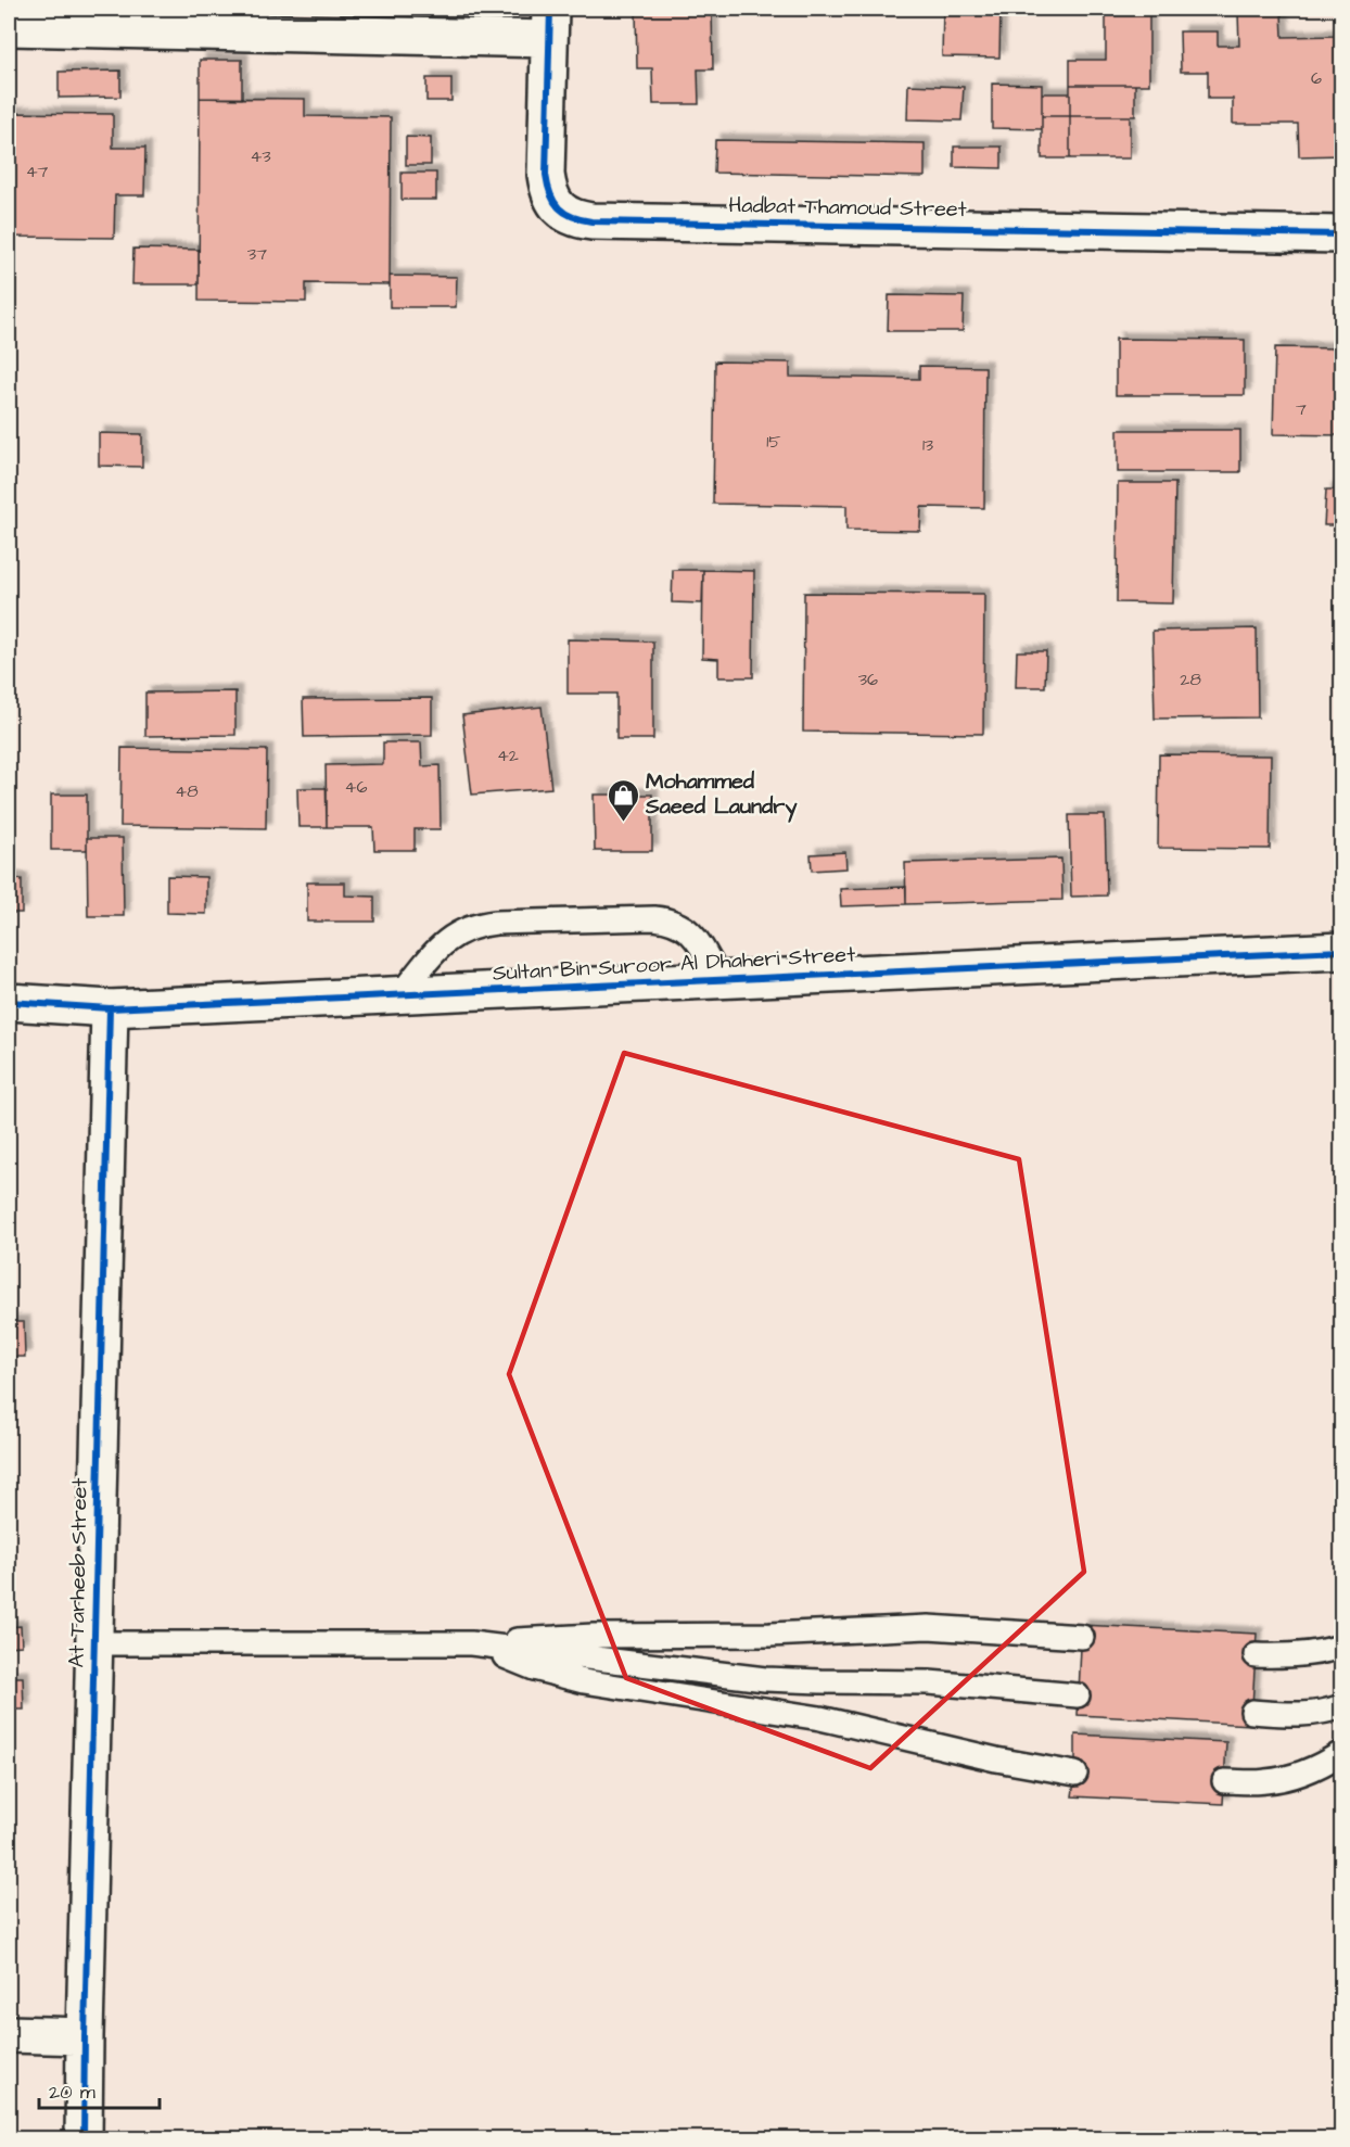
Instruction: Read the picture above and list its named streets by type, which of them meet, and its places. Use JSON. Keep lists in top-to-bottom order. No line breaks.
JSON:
{"streets":{"street":["Hadbat Thamoud Street","Sultan Bin Suroor Al Dhaheri Street","At Tarheeb Street"]},"crossings":[["Sultan Bin Suroor Al Dhaheri Street","At Tarheeb Street"]],"places":{"shop":["Mohammed Saeed Laundry"]},"house_numbers":["6","43","47","37","7","15","13","36","28","42","46","48"],"scale_bar":"20 m"}
